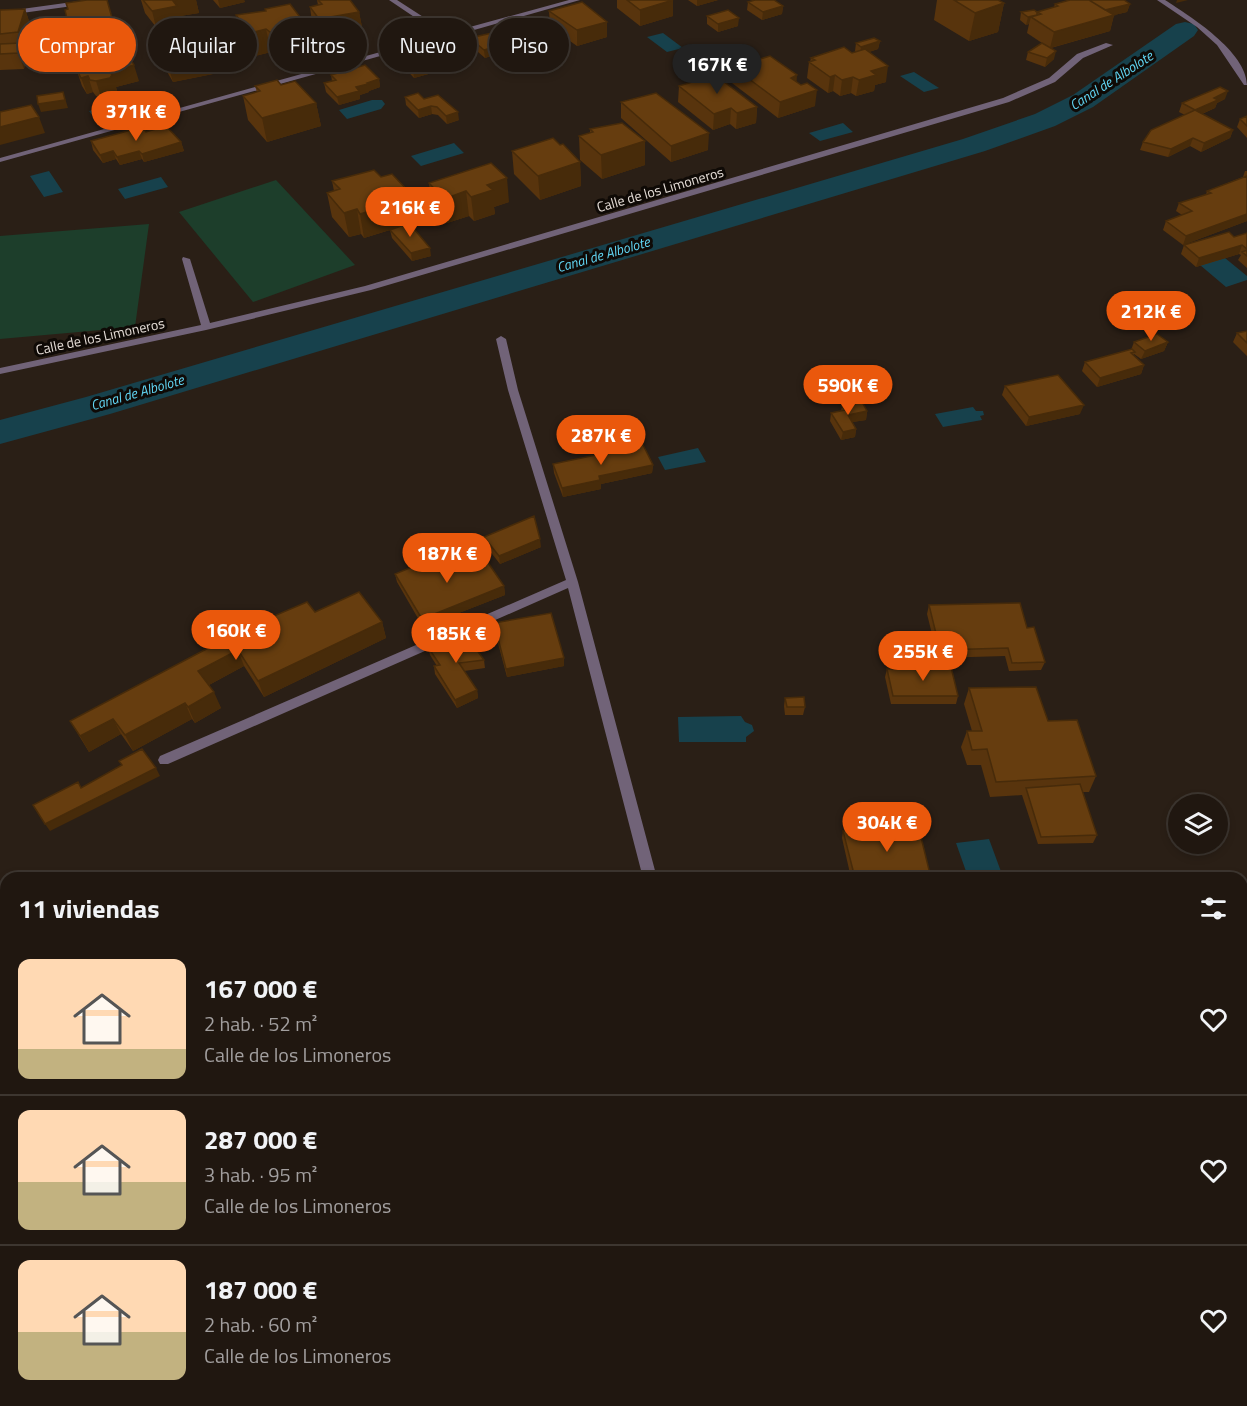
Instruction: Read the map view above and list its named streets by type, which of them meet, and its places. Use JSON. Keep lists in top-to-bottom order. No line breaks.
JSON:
{"streets":{"street":["Calle de los Limoneros"]},"water":["Canal de Albolote"],"page":{"chip":["Comprar","Alquilar","Filtros","Nuevo","Piso"],"price":["167K €","371K €","216K €","212K €","590K €","287K €","187K €","160K €","185K €","255K €","304K €"],"heading":"11 viviendas","list":[{"name":"167 000 €","note":"2 hab. · 52 m² · Calle de los Limoneros"},{"name":"287 000 €","note":"3 hab. · 95 m² · Calle de los Limoneros"},{"name":"187 000 €","note":"2 hab. · 60 m² · Calle de los Limoneros"}]}}
